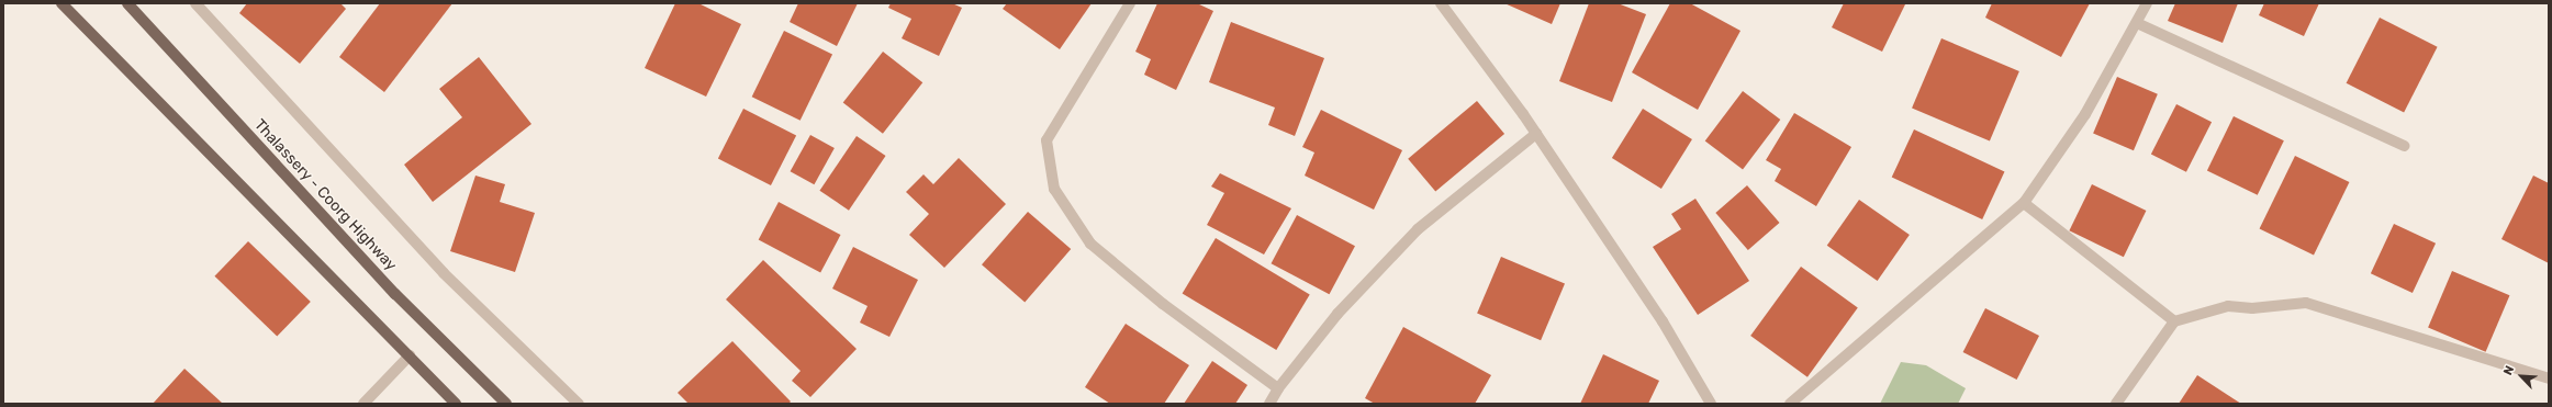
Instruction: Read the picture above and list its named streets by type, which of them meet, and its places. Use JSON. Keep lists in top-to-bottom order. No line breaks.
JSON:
{"streets":{"main road":["Thalassery - Coorg Highway"]},"north":"top left"}
